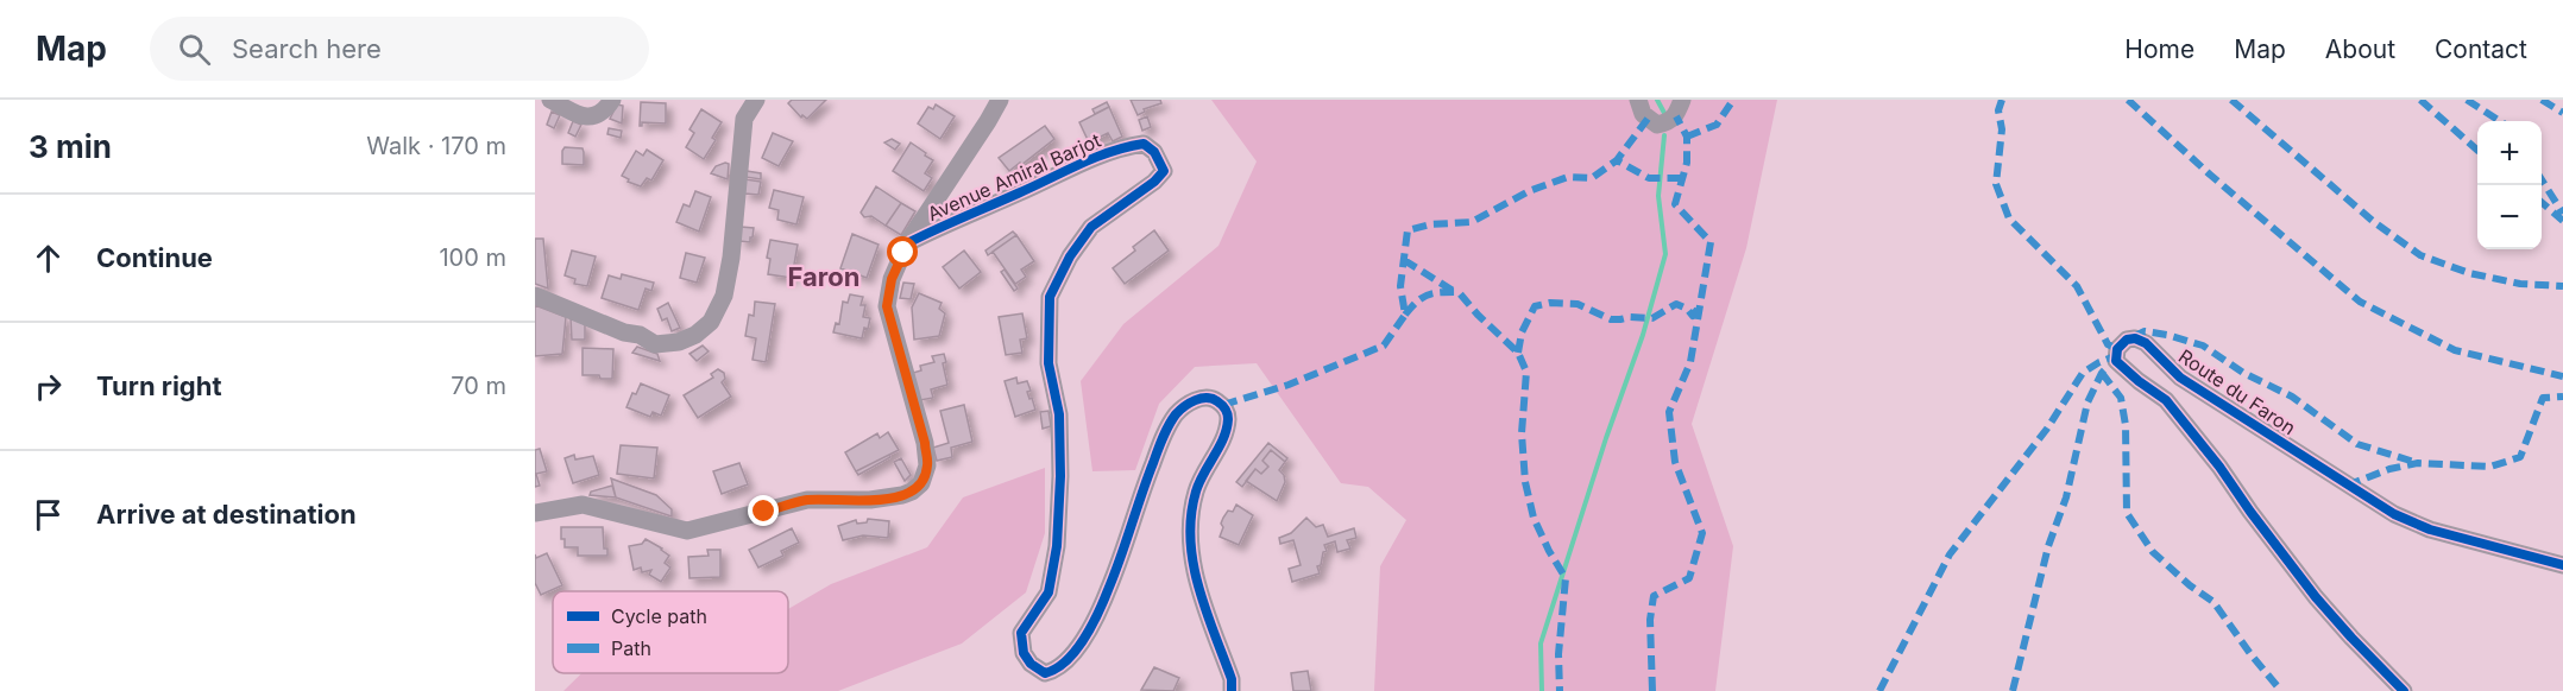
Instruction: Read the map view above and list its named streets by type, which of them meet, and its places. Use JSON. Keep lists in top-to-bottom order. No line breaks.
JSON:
{"streets":{"street":["Avenue Amiral Barjot","Route du Faron"]},"districts":["Faron"],"legend":["Cycle path","Path"],"page":{"header":"Map","search":"Search here","nav":["Home","Map","About","Contact"],"heading":["3 min","Walk · 170 m"],"map_buttons":["+","−"],"list":[["Continue","100 m"],["Turn right","70 m"],"Arrive at destination"]}}
